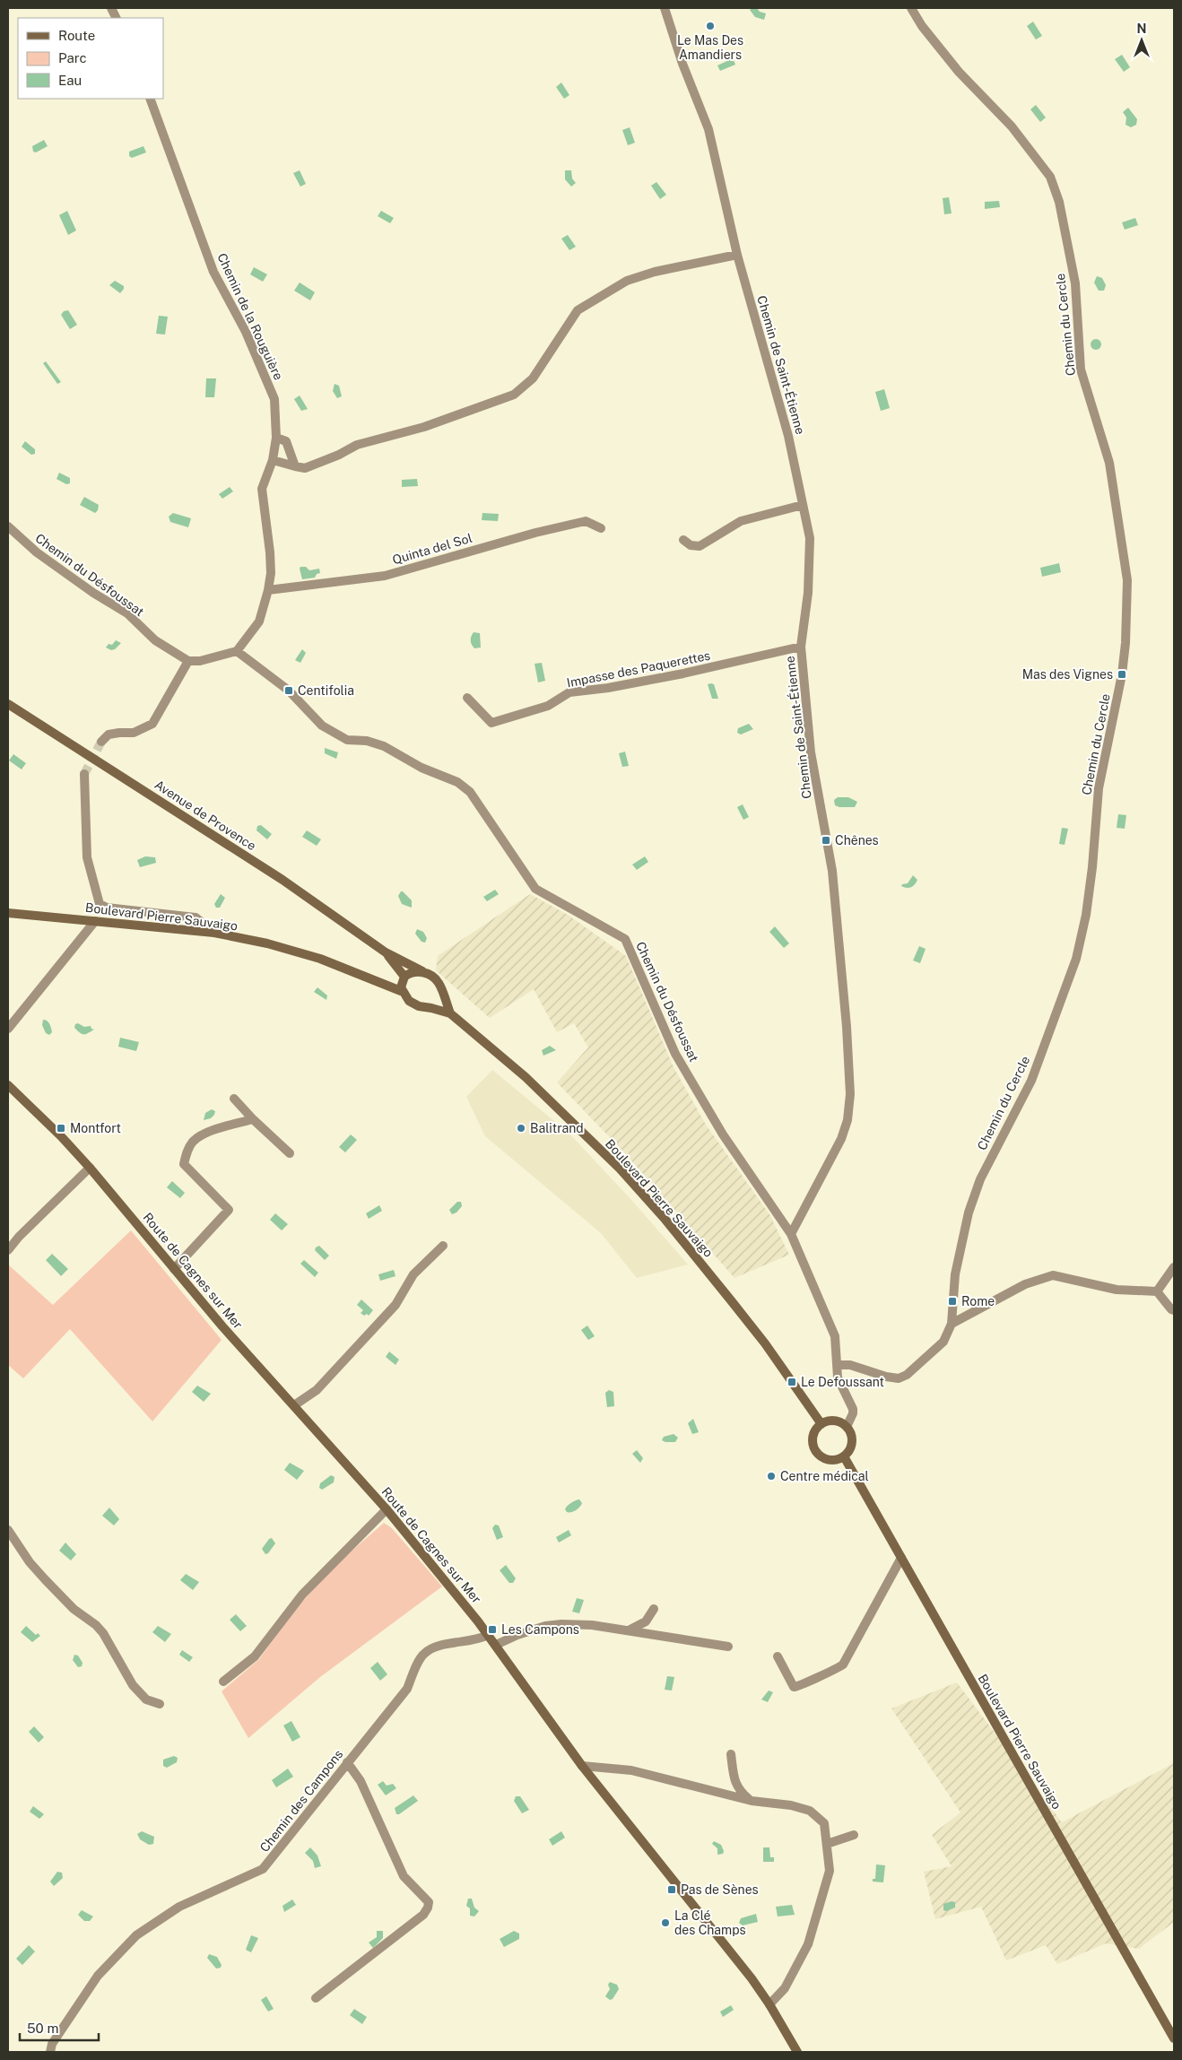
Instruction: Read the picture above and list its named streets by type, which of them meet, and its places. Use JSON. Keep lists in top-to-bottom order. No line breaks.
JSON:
{"streets":{"main road":["Avenue de Provence","Boulevard Pierre Sauvaigo","Route de Cagnes sur Mer"],"street":["Chemin de la Rouguière","Chemin du Cercle","Chemin de Saint-Étienne","Quinta del Sol","Chemin du Désfoussat","Impasse des Paquerettes","Chemin des Campons"]},"crossings":[["Chemin de la Rouguière","Quinta del Sol"],["Chemin de la Rouguière","Chemin du Désfoussat"],["Chemin du Cercle","Chemin du Désfoussat"],["Chemin de Saint-Étienne","Chemin du Désfoussat"],["Chemin de Saint-Étienne","Impasse des Paquerettes"],["Chemin du Désfoussat","Boulevard Pierre Sauvaigo"],["Avenue de Provence","Boulevard Pierre Sauvaigo"],["Route de Cagnes sur Mer","Chemin des Campons"]],"places":{"other":["Le Mas Des Amandiers","Balitrand","Centre médical","La Clé des Champs"],"transit":["Mas des Vignes","Centifolia","Chênes","Montfort","Rome","Le Defoussant","Les Campons","Pas de Sènes"]},"legend":["Route","Parc","Eau"],"scale_bar":"50 m","north":"top"}
